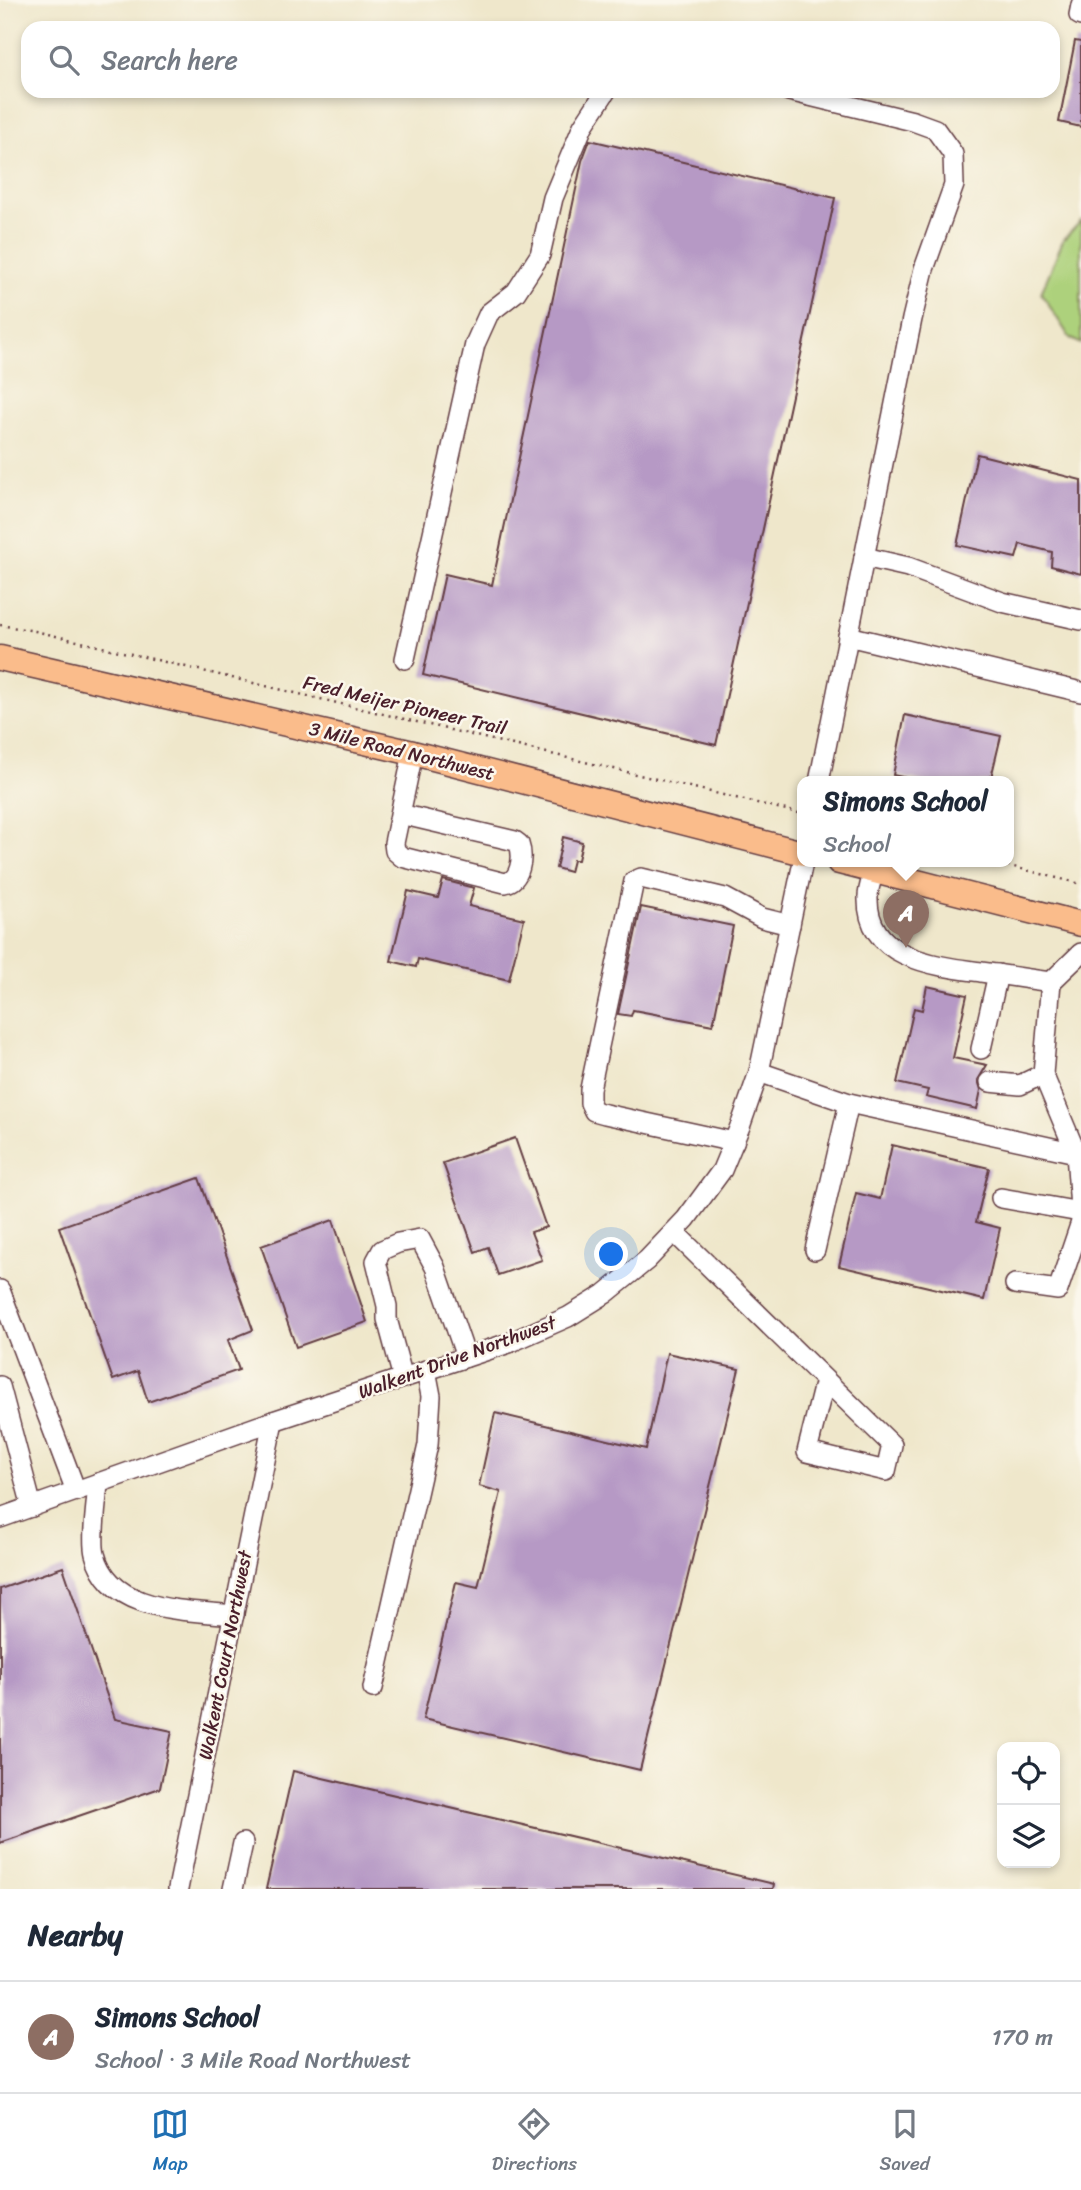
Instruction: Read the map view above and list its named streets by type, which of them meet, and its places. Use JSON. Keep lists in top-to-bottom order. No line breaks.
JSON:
{"streets":{"main road":["3 Mile Road Northwest"],"street":["Walkent Drive Northwest","Walkent Court Northwest"],"path":["Fred Meijer Pioneer Trail"]},"crossings":[["Walkent Drive Northwest","Walkent Court Northwest"]],"page":{"search":"Search here","popup":["Simons School","School"],"pins":"A","heading":"Nearby","list":[{"mark":"A","name":"Simons School","note":"School · 3 Mile Road Northwest","value":"170 m"}],"nav":["Map","Directions","Saved"]}}
